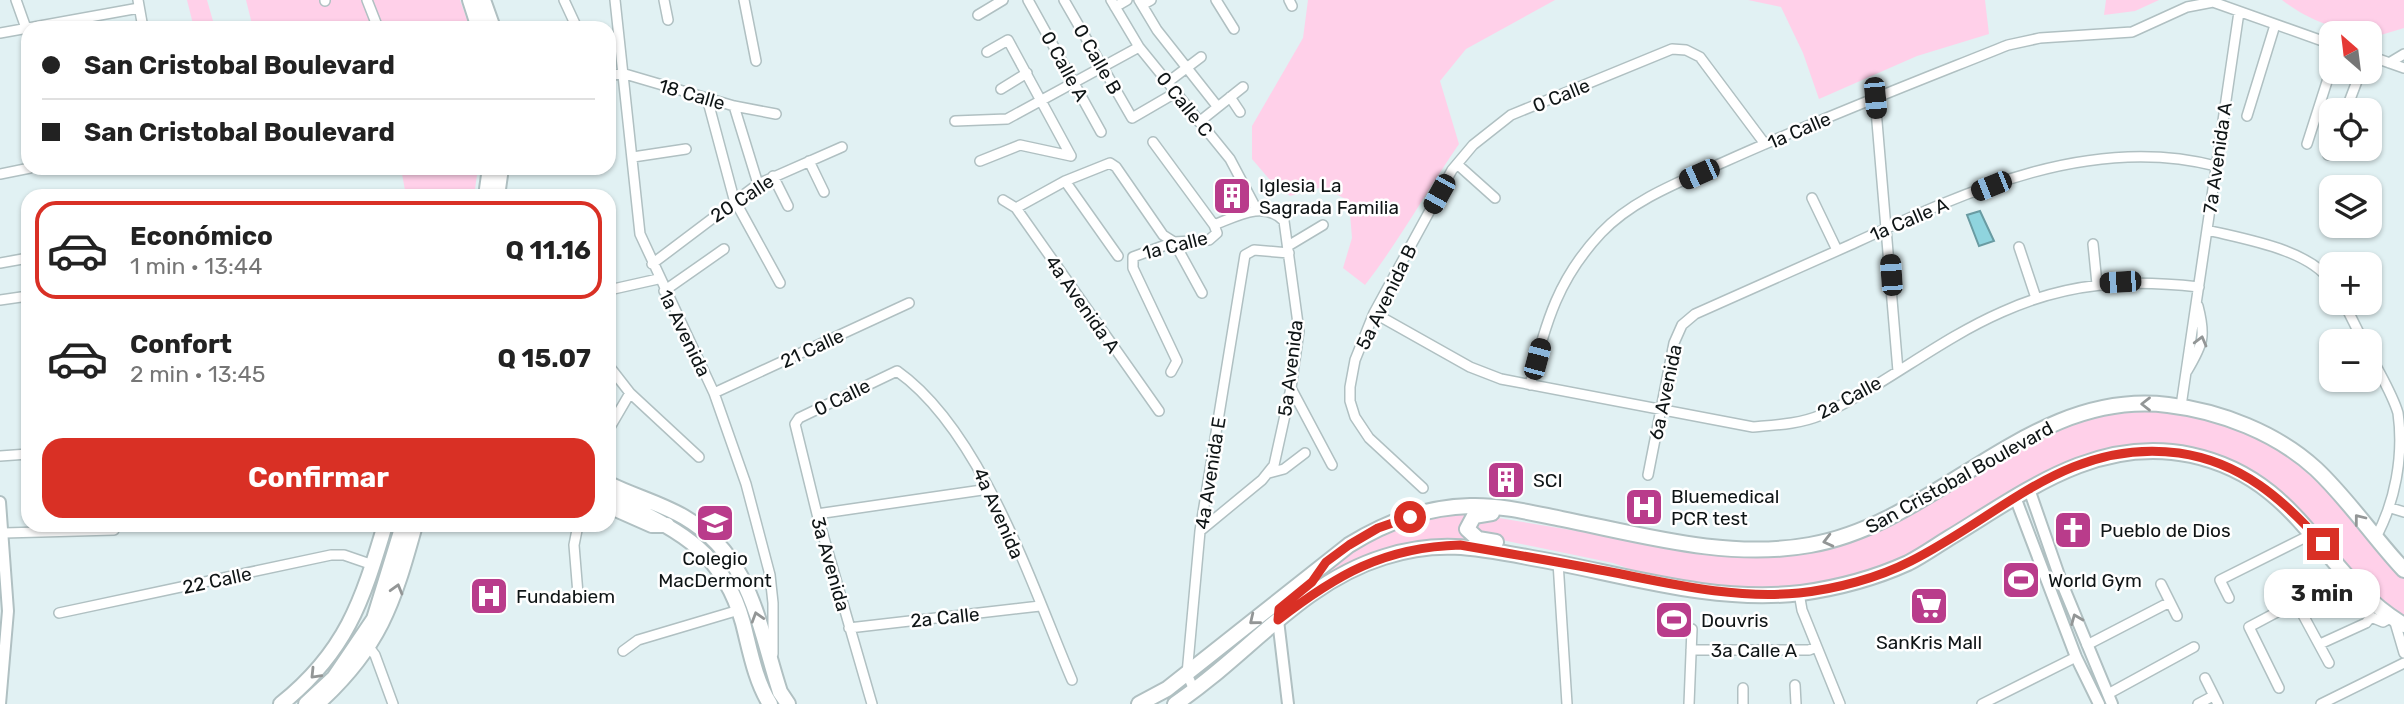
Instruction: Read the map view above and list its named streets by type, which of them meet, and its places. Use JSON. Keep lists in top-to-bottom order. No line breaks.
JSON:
{"streets":{"main road":["San Cristobal Boulevard"],"street":["0 Calle B","0 Calle A","18 Calle","0 Calle","0 Calle C","1a Calle","7a Avenida A","20 Calle","1a Calle A","5a Avenida B","4a Avenida A","1a Avenida","21 Calle","5a Avenida","6a Avenida","2a Calle","4a Avenida E","4a Avenida","3a Avenida","22 Calle","3a Calle A"]},"crossings":[["0 Calle B","0 Calle C"],["18 Calle","1a Avenida"],["0 Calle","1a Calle"],["0 Calle","5a Avenida B"],["0 Calle","4a Avenida"],["0 Calle","3a Avenida"],["0 Calle C","1a Calle"],["0 Calle C","5a Avenida"],["1a Calle","7a Avenida A"],["1a Calle","5a Avenida"],["1a Calle","2a Calle"],["7a Avenida A","1a Calle A"],["7a Avenida A","2a Calle"],["7a Avenida A","San Cristobal Boulevard"],["20 Calle","1a Avenida"],["1a Calle A","6a Avenida"],["5a Avenida B","2a Calle"],["1a Avenida","21 Calle"],["5a Avenida","4a Avenida E"],["6a Avenida","2a Calle"],["2a Calle","4a Avenida"],["2a Calle","3a Avenida"],["4a Avenida E","San Cristobal Boulevard"]],"places":{"building":["Iglesia La Sagrada Familia","SCI"],"hospital":["Bluemedical PCR test","Fundabiem"],"school or university":["Colegio MacDermont"],"church":["Pueblo de Dios"],"sports":["World Gym","Douvris"],"supermarket":["SanKris Mall"]},"north":"top left","page":{"map_buttons":["+","−"],"banner":["San Cristobal Boulevard","San Cristobal Boulevard"],"list":[{"name":"Económico","note":"1 min · 13:44","value":"Q 11.16"},{"name":"Confort","note":"2 min · 13:45","value":"Q 15.07"}],"buttons":"Confirmar","bubble":"3 min"}}
